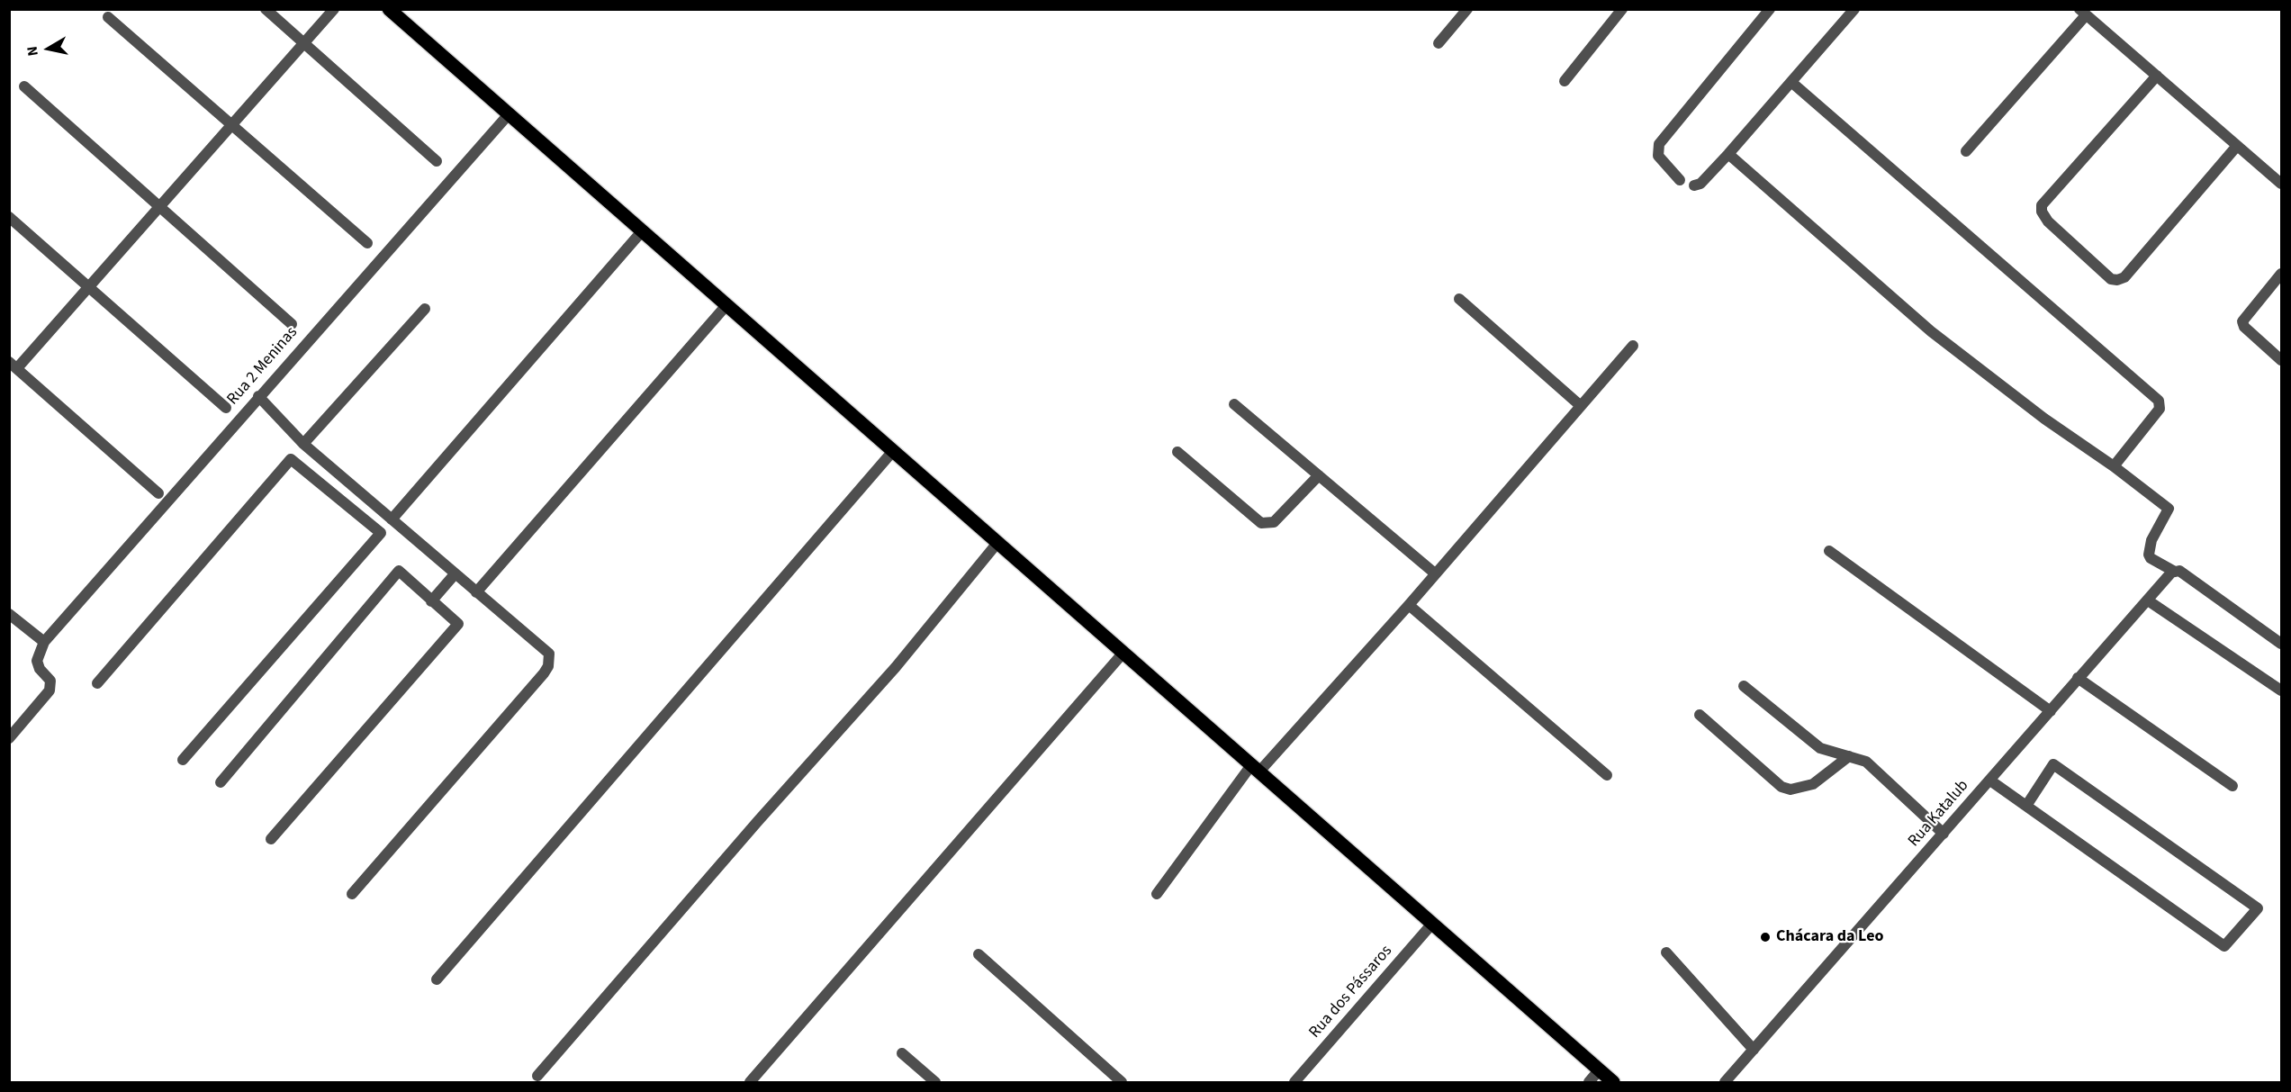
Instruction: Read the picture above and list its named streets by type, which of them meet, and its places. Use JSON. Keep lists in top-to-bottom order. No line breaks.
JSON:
{"streets":{"street":["Rua 2 Meninas","Rua Katalub","Rua dos Pássaros"]},"places":["Chácara da Leo"],"north":"left"}
